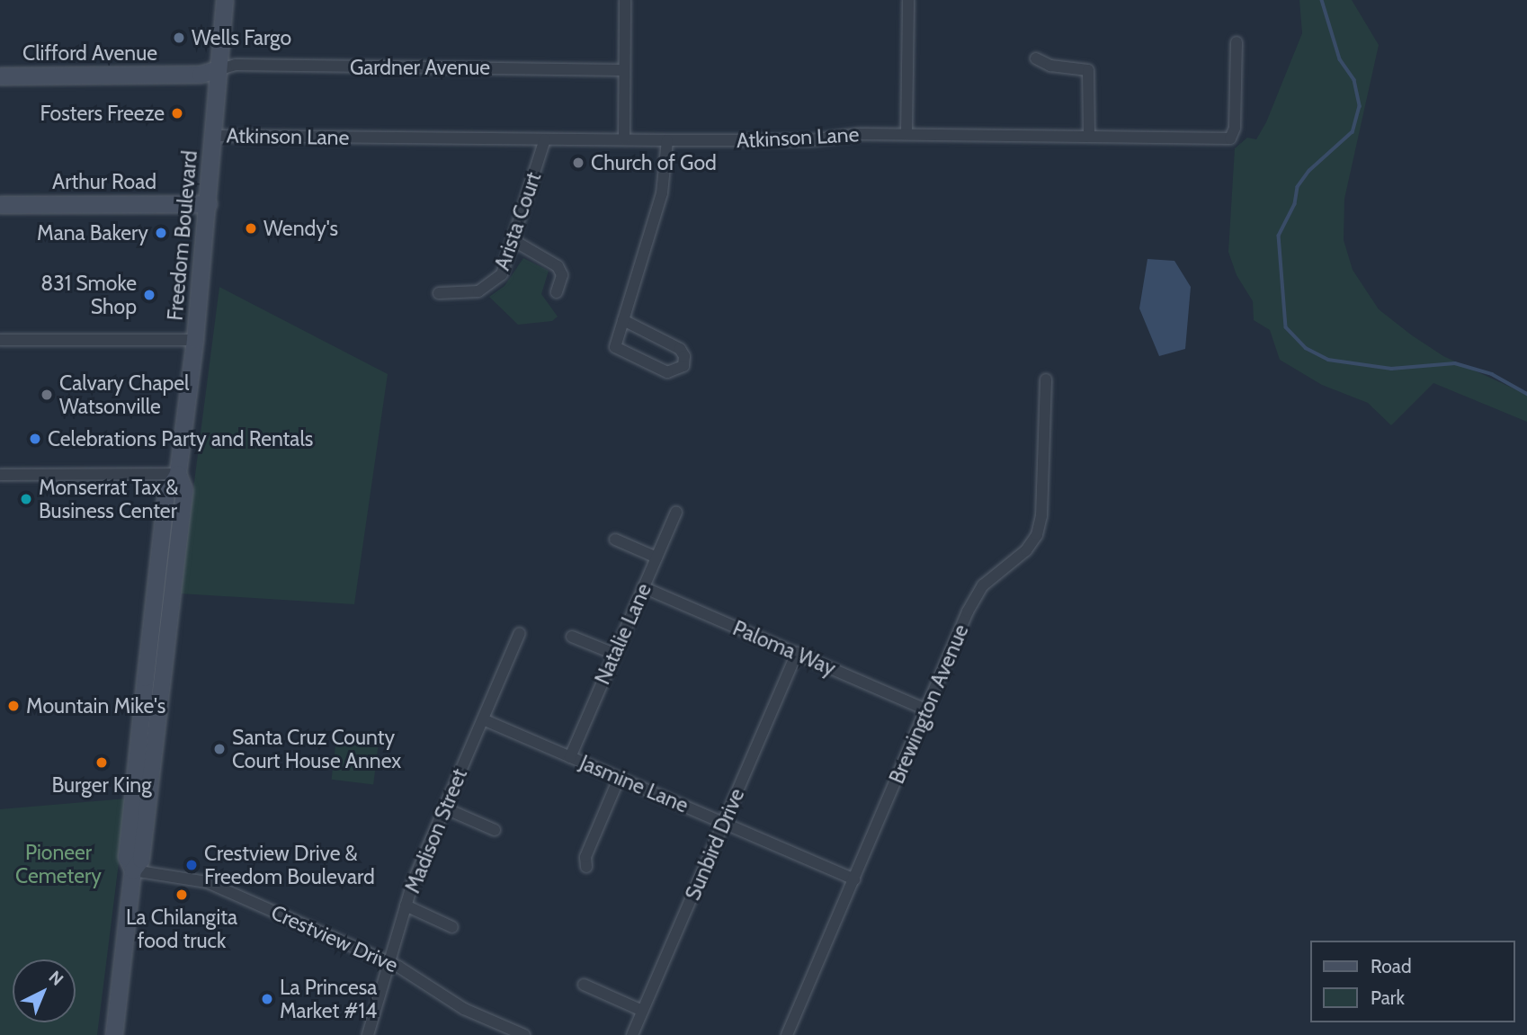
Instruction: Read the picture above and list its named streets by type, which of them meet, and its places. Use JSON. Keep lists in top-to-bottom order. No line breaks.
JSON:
{"streets":{"main road":["Clifford Avenue","Arthur Road","Freedom Boulevard"],"street":["Gardner Avenue","Atkinson Lane","Arista Court","Natalie Lane","Paloma Way","Brewington Avenue","Jasmine Lane","Madison Street","Sunbird Drive","Crestview Drive"]},"crossings":[["Clifford Avenue","Gardner Avenue"],["Clifford Avenue","Freedom Boulevard"],["Gardner Avenue","Freedom Boulevard"],["Atkinson Lane","Arista Court"],["Atkinson Lane","Freedom Boulevard"],["Arthur Road","Freedom Boulevard"],["Freedom Boulevard","Crestview Drive"],["Natalie Lane","Paloma Way"],["Natalie Lane","Jasmine Lane"],["Paloma Way","Brewington Avenue"],["Paloma Way","Sunbird Drive"],["Brewington Avenue","Jasmine Lane"],["Jasmine Lane","Madison Street"],["Jasmine Lane","Sunbird Drive"],["Madison Street","Crestview Drive"]],"parks":["Pioneer Cemetery"],"places":["Wells Fargo","Fosters Freeze","Church of God","Wendy's","Mana Bakery","831 Smoke Shop","Calvary Chapel Watsonville","Celebrations Party and Rentals","Monserrat Tax & Business Center","Mountain Mike's","Santa Cruz County Court House Annex","Burger King","Crestview Drive & Freedom Boulevard","La Chilangita food truck","La Princesa Market #14"],"legend":["Road","Park"],"north":"top right"}
